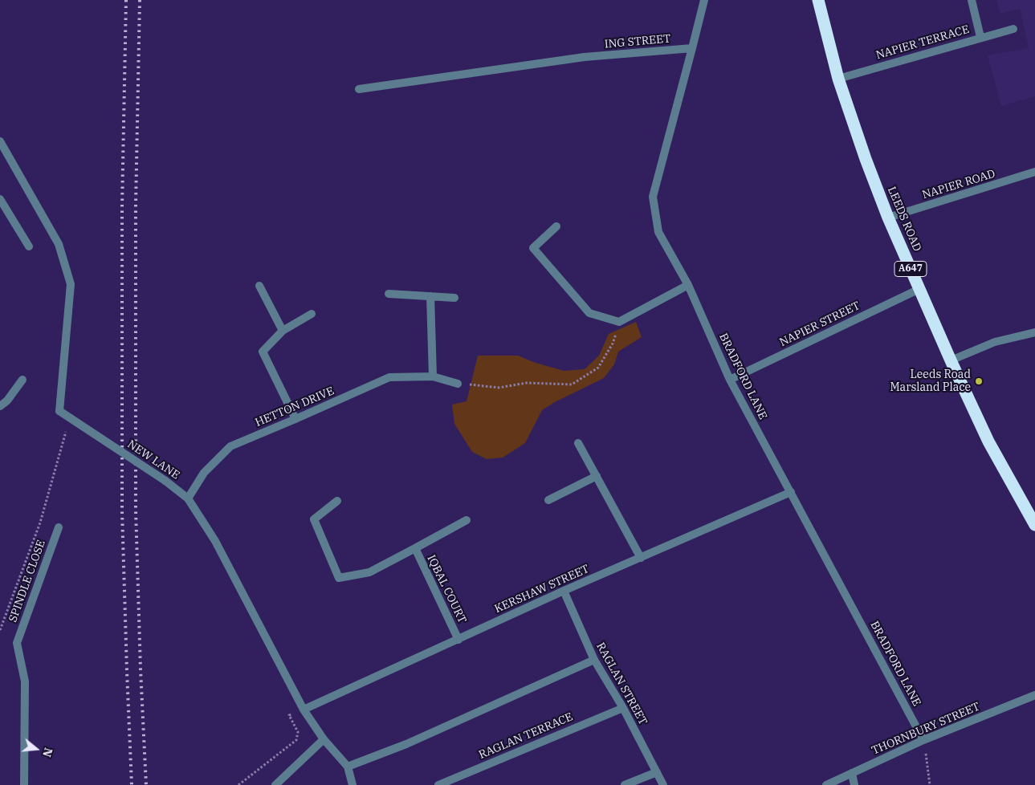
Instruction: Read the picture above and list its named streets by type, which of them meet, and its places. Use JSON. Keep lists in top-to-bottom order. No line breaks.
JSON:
{"streets":{"highway":["LEEDS ROAD","A647"],"street":["ING STREET","NAPIER TERRACE","NAPIER ROAD","NAPIER STREET","BRADFORD LANE","HETTON DRIVE","NEW LANE","SPINDLE CLOSE","IQBAL COURT","KERSHAW STREET","RAGLAN STREET","THORNBURY STREET","RAGLAN TERRACE"]},"crossings":[["ING STREET","BRADFORD LANE"],["NAPIER TERRACE","LEEDS ROAD"],["NAPIER ROAD","LEEDS ROAD"],["LEEDS ROAD","NAPIER STREET"],["NAPIER STREET","BRADFORD LANE"],["BRADFORD LANE","KERSHAW STREET"],["BRADFORD LANE","THORNBURY STREET"],["HETTON DRIVE","NEW LANE"],["NEW LANE","KERSHAW STREET"],["IQBAL COURT","KERSHAW STREET"],["KERSHAW STREET","RAGLAN STREET"],["RAGLAN STREET","RAGLAN TERRACE"]],"places":["Leeds Road Marsland Place"],"north":"right"}
